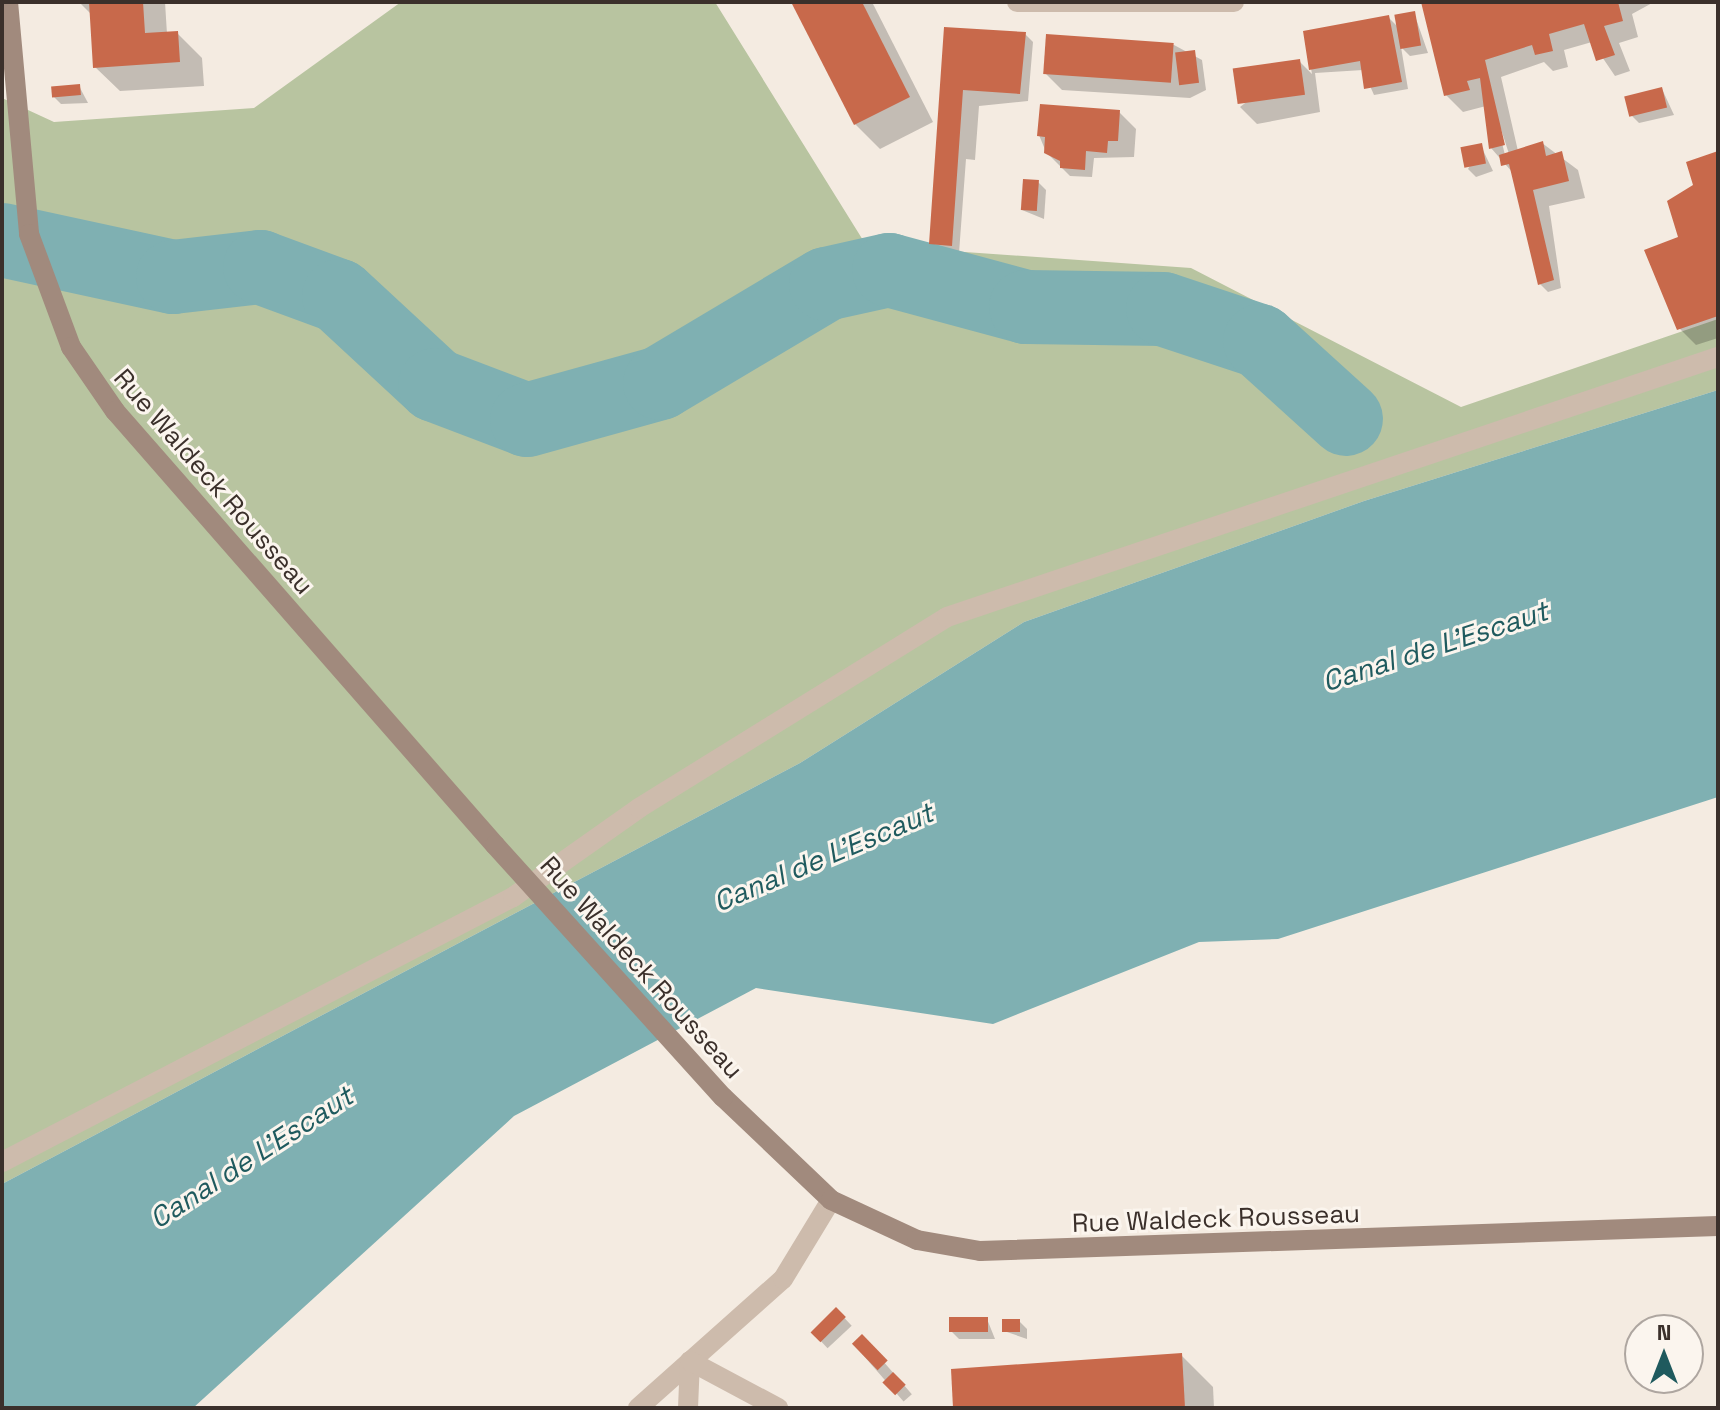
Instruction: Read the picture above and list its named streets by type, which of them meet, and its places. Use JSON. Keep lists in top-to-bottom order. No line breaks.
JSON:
{"streets":{"street":["Rue Waldeck Rousseau"]},"water":["Canal de L'Escaut"],"north":"top"}
